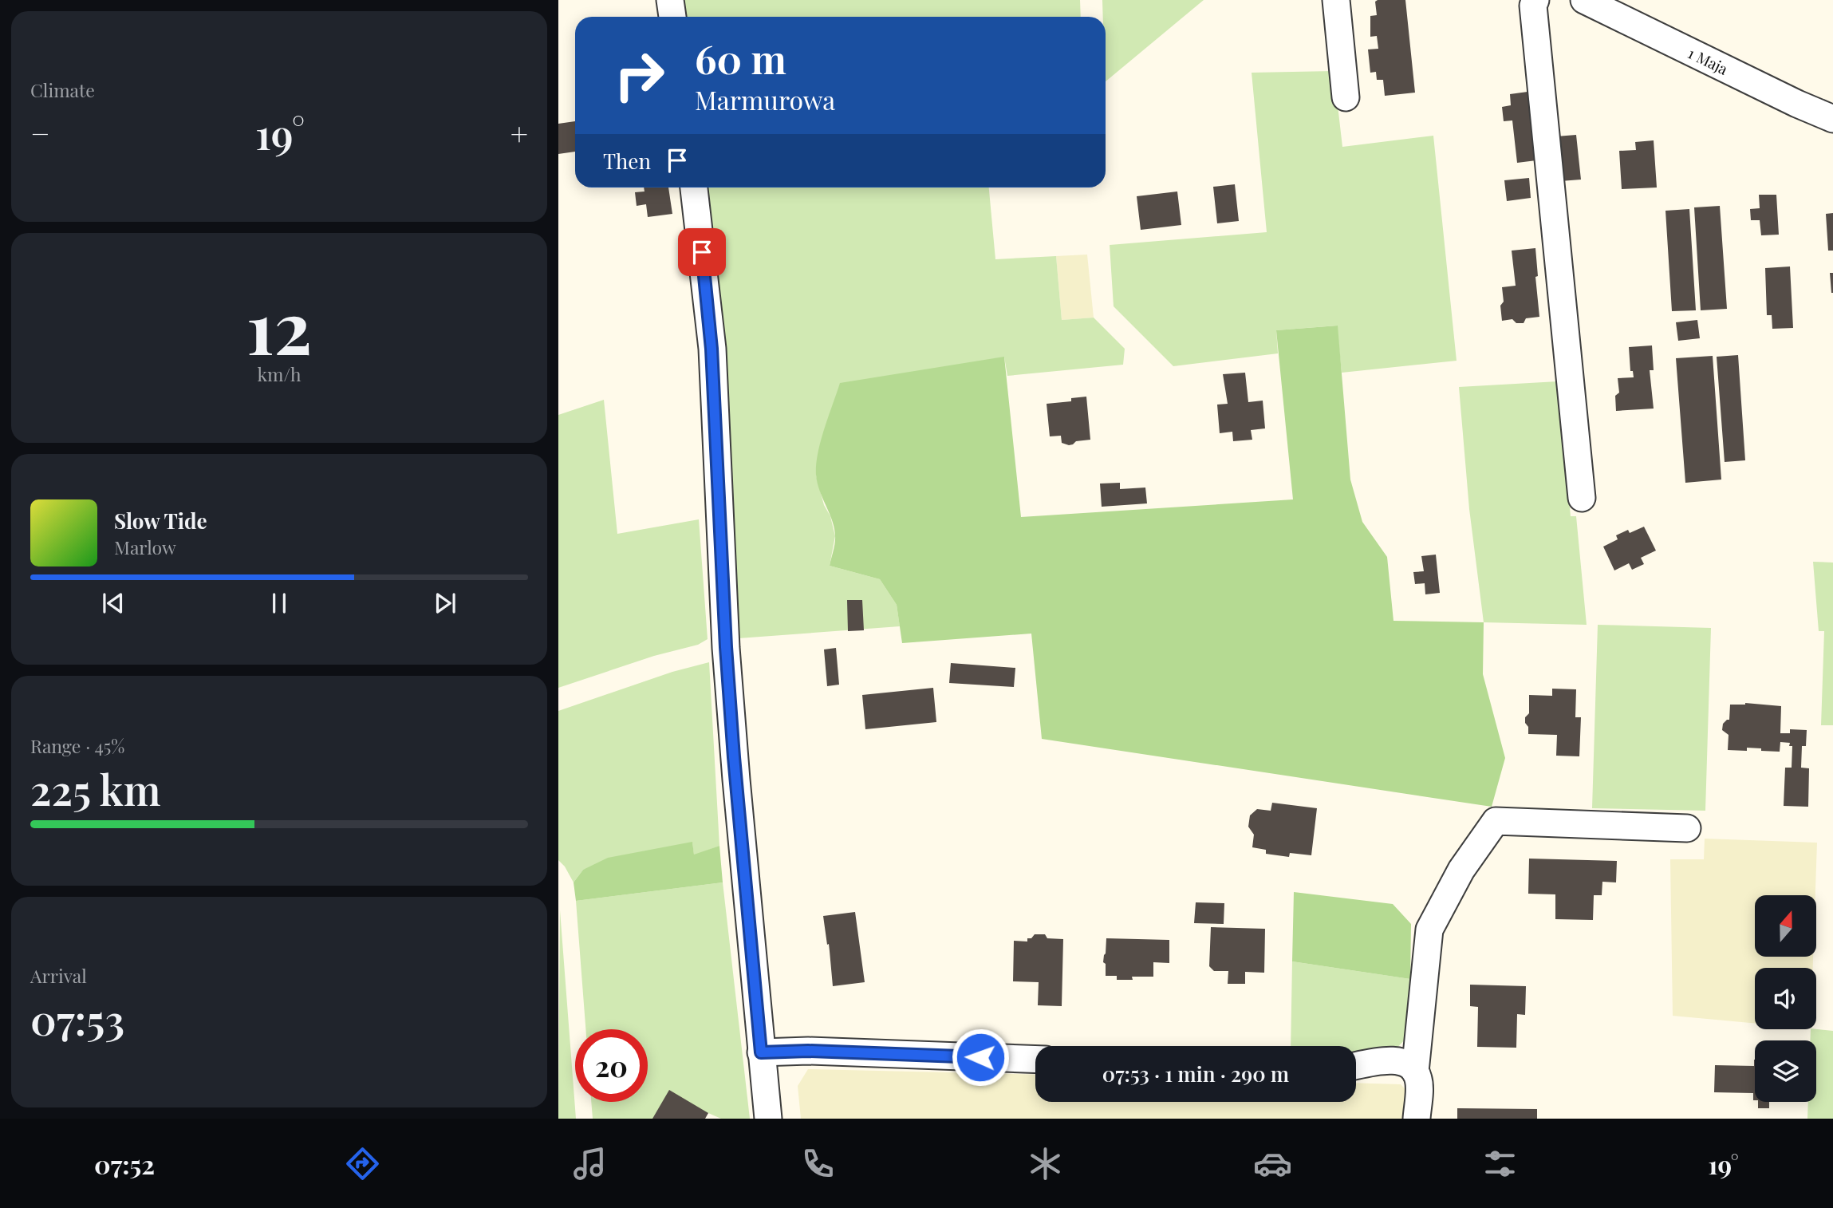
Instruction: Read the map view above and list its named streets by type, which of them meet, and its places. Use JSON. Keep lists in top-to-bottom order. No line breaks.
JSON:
{"streets":{"street":["1 Maja"]},"north":"top","page":{"tile":["Climate",["12","km/h"],["Range · 45%","225 km"],["Arrival","07:53"]],"turn":["60 m","Marmurowa"],"heat":["−","19°","+"],"then":"Then","song":["Slow Tide","Marlow"],"limit":"20","trip":"07:53 · 1 min · 290 m","tabs":["07:52","19°"]}}
